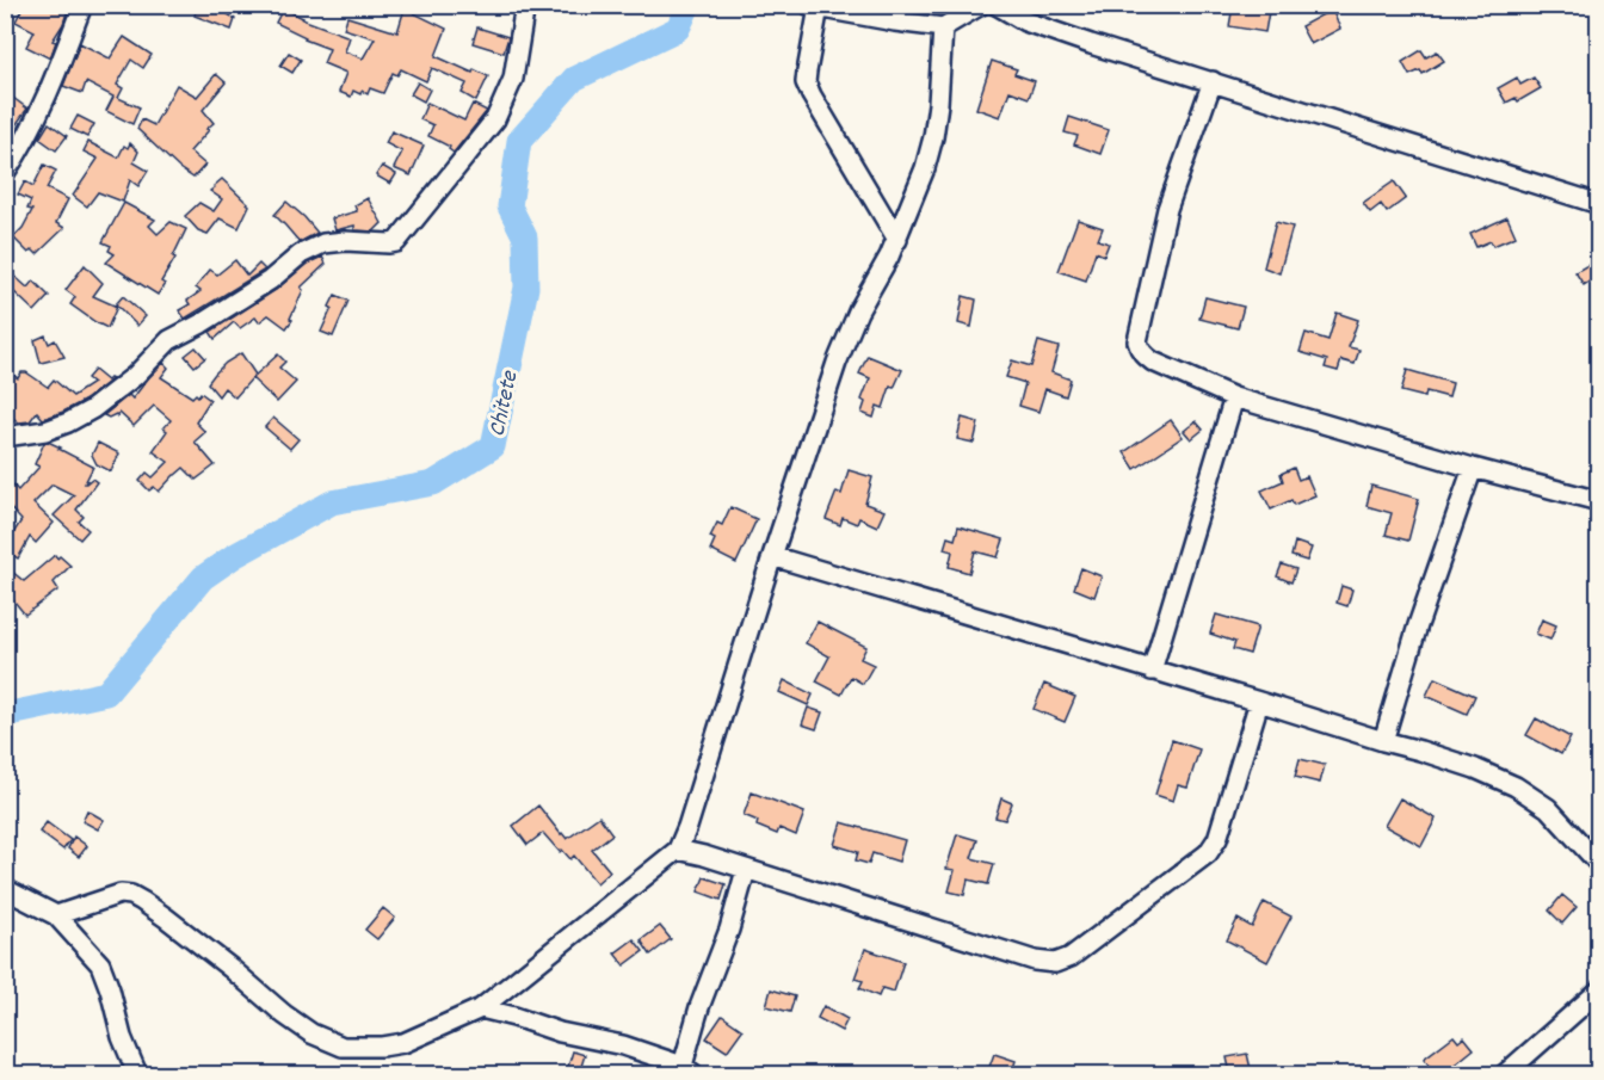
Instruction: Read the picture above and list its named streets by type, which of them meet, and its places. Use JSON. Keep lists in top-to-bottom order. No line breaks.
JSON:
{"water":["Chitete"]}
